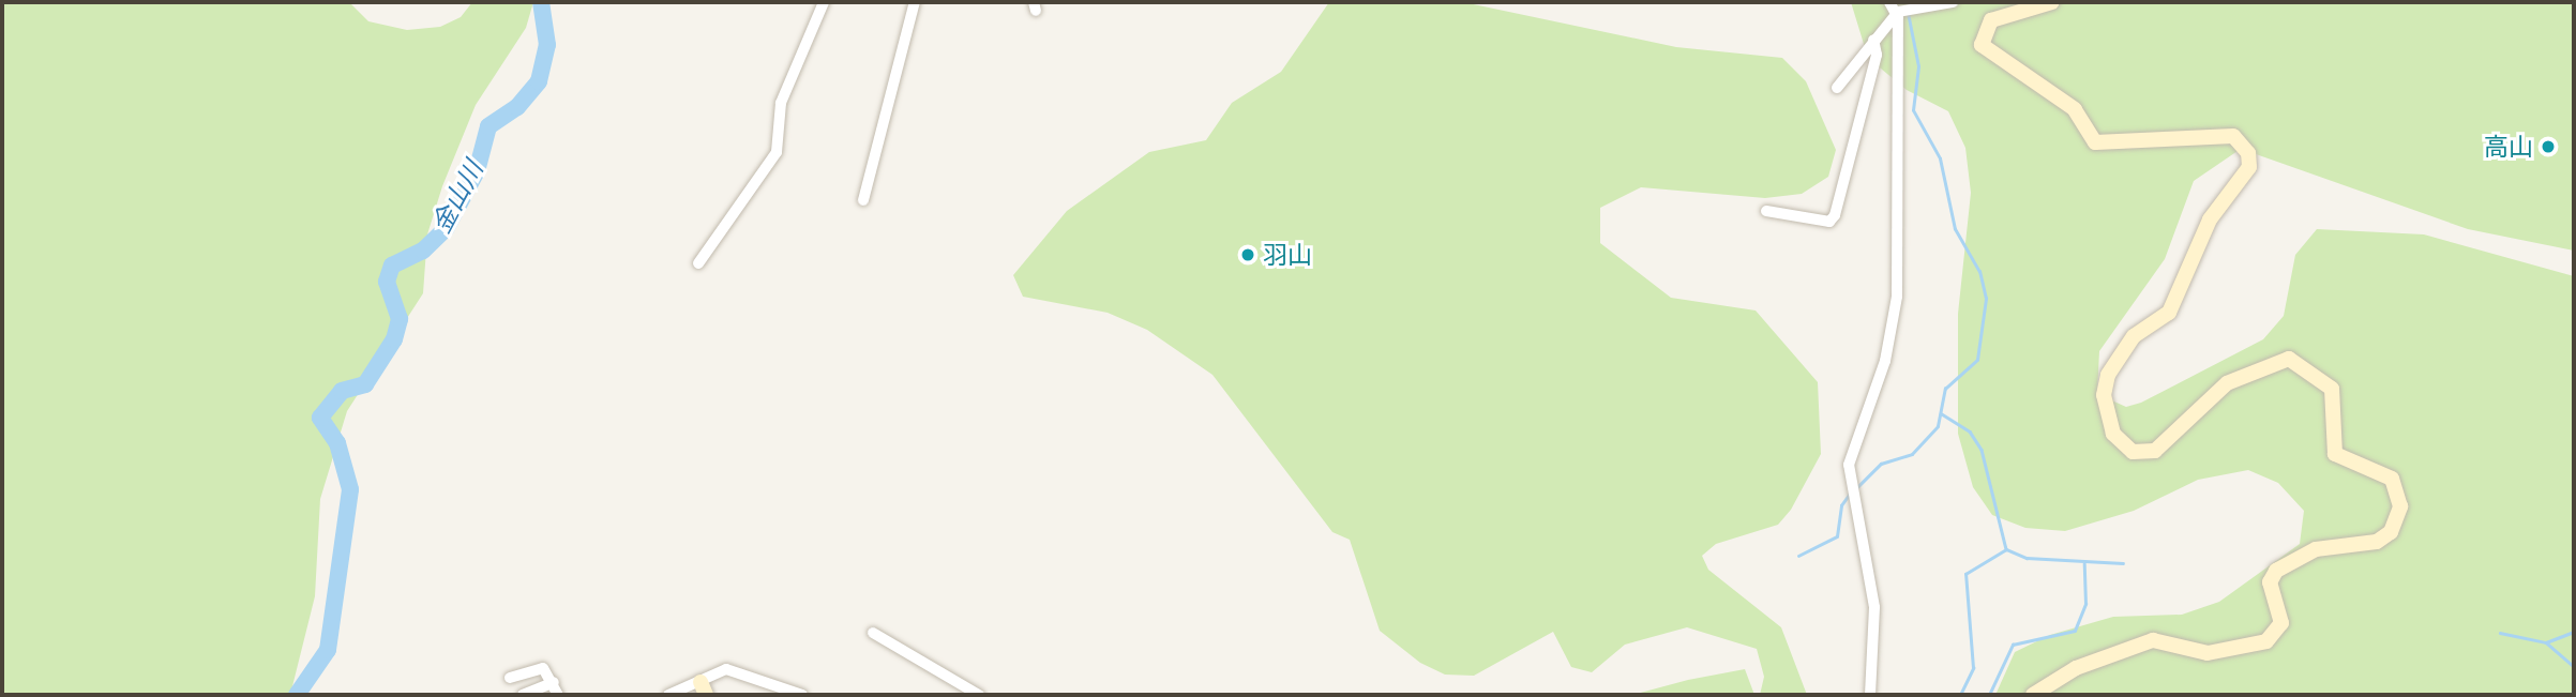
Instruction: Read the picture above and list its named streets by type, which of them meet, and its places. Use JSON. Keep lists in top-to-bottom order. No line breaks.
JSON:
{"water":["金山川"],"places":["高山","羽山"]}
